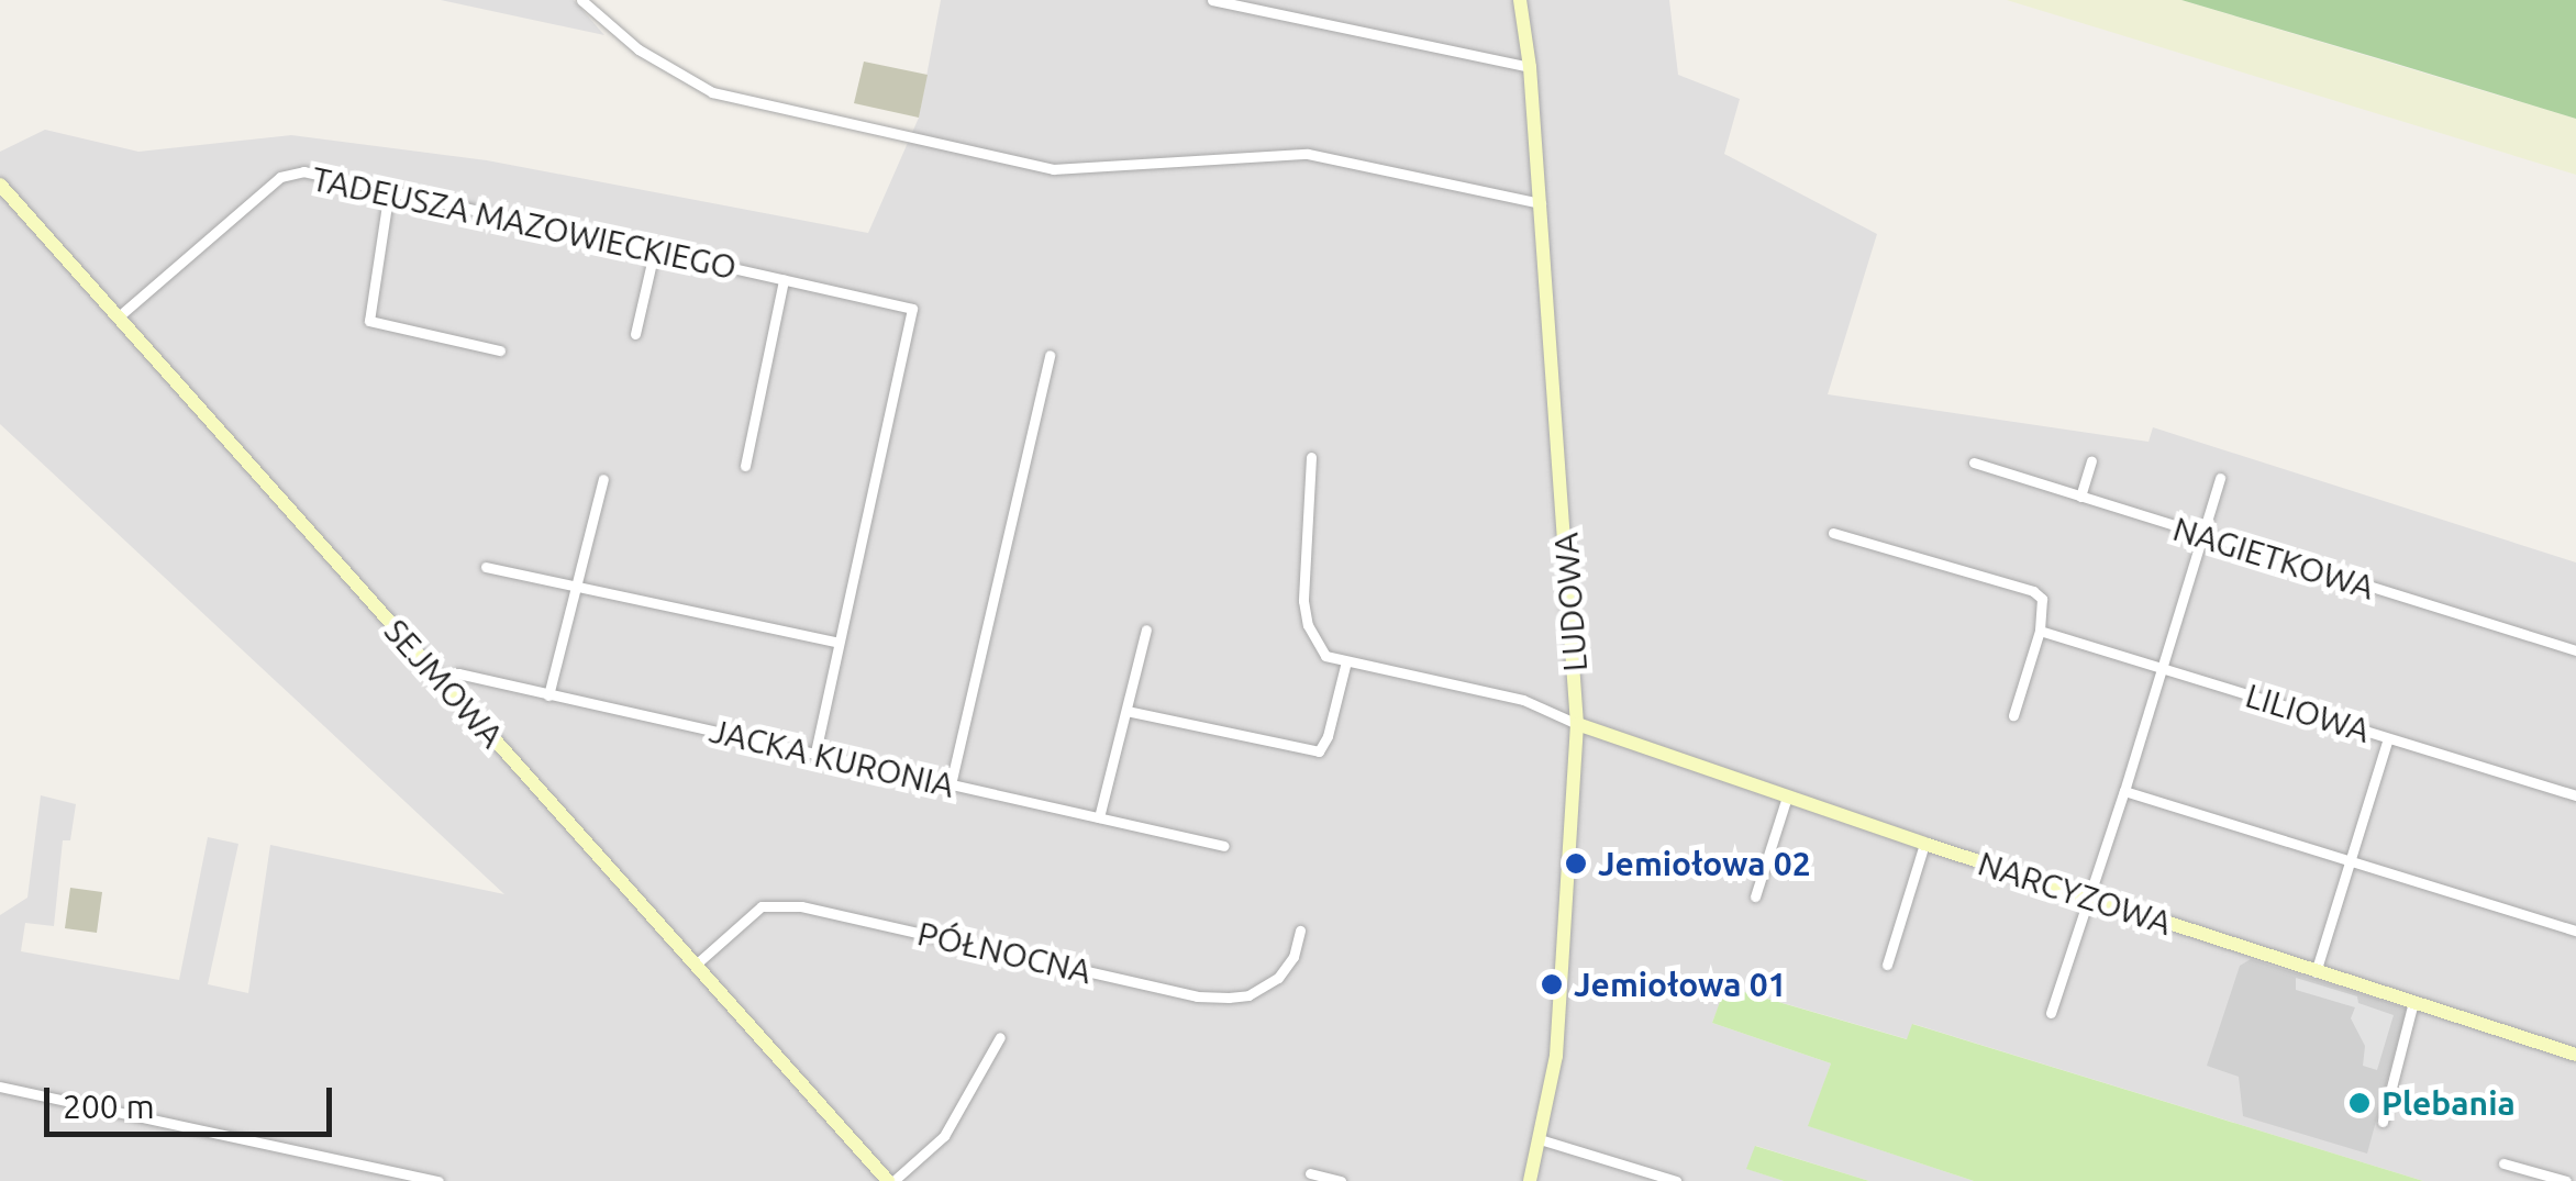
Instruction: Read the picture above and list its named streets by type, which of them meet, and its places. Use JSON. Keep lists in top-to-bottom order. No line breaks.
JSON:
{"streets":{"main road":["LUDOWA","SEJMOWA","NARCYZOWA"],"street":["TADEUSZA MAZOWIECKIEGO","NAGIETKOWA","LILIOWA","JACKA KURONIA","PÓŁNOCNA"]},"crossings":[["TADEUSZA MAZOWIECKIEGO","SEJMOWA"],["LUDOWA","NARCYZOWA"],["SEJMOWA","JACKA KURONIA"],["SEJMOWA","PÓŁNOCNA"]],"places":["Jemiołowa 02","Jemiołowa 01","Plebania"],"scale_bar":"200 m"}
